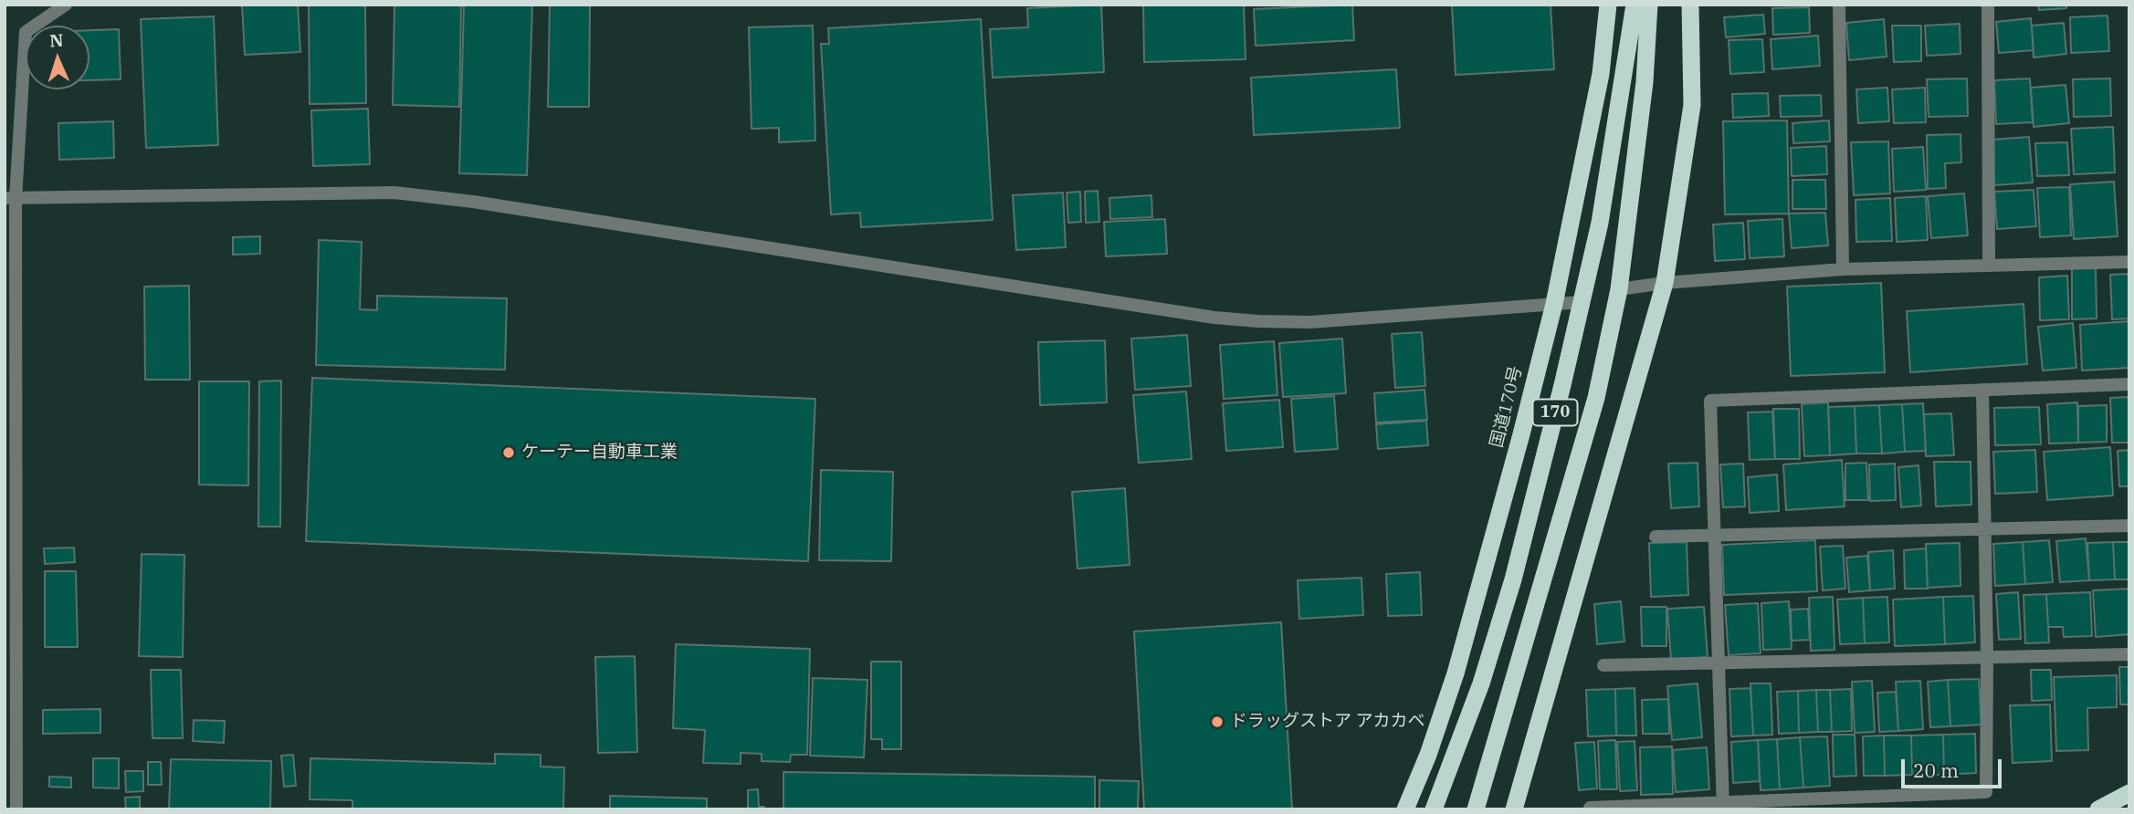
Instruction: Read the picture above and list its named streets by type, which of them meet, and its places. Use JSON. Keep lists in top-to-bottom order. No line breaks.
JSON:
{"streets":{"highway":["国道170号","170"]},"places":["ケーテー自動車工業","ドラッグストア アカカベ"],"scale_bar":"20 m","north":"top"}
